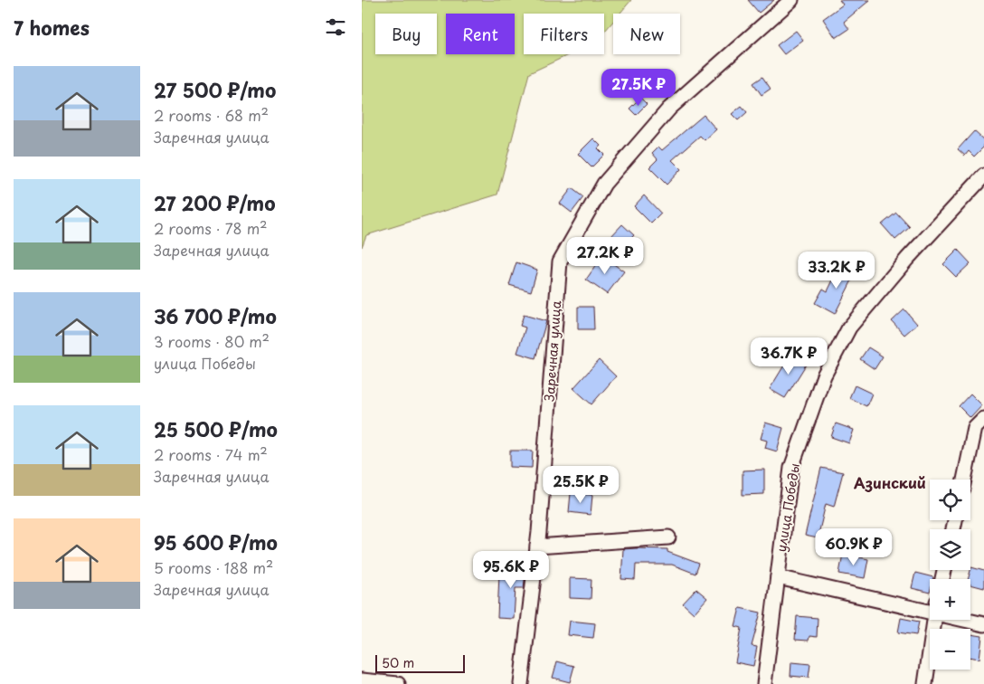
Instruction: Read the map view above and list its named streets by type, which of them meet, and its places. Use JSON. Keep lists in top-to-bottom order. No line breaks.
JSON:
{"streets":{"street":["Заречная улица","улица Победы"]},"districts":["Азинский"],"scale_bar":"50 m","page":{"heading":"7 homes","chip":["Buy","Rent","Filters","New"],"list":[{"name":"27 500 ₽/mo","note":"2 rooms · 68 m² · Заречная улица"},{"name":"27 200 ₽/mo","note":"2 rooms · 78 m² · Заречная улица"},{"name":"36 700 ₽/mo","note":"3 rooms · 80 m² · улица Победы"},{"name":"25 500 ₽/mo","note":"2 rooms · 74 m² · Заречная улица"},{"name":"95 600 ₽/mo","note":"5 rooms · 188 m² · Заречная улица"}],"price":["27.5K ₽","27.2K ₽","33.2K ₽","36.7K ₽","25.5K ₽","60.9K ₽","95.6K ₽"],"map_buttons":["+","−"],"scale":"50 m"}}
